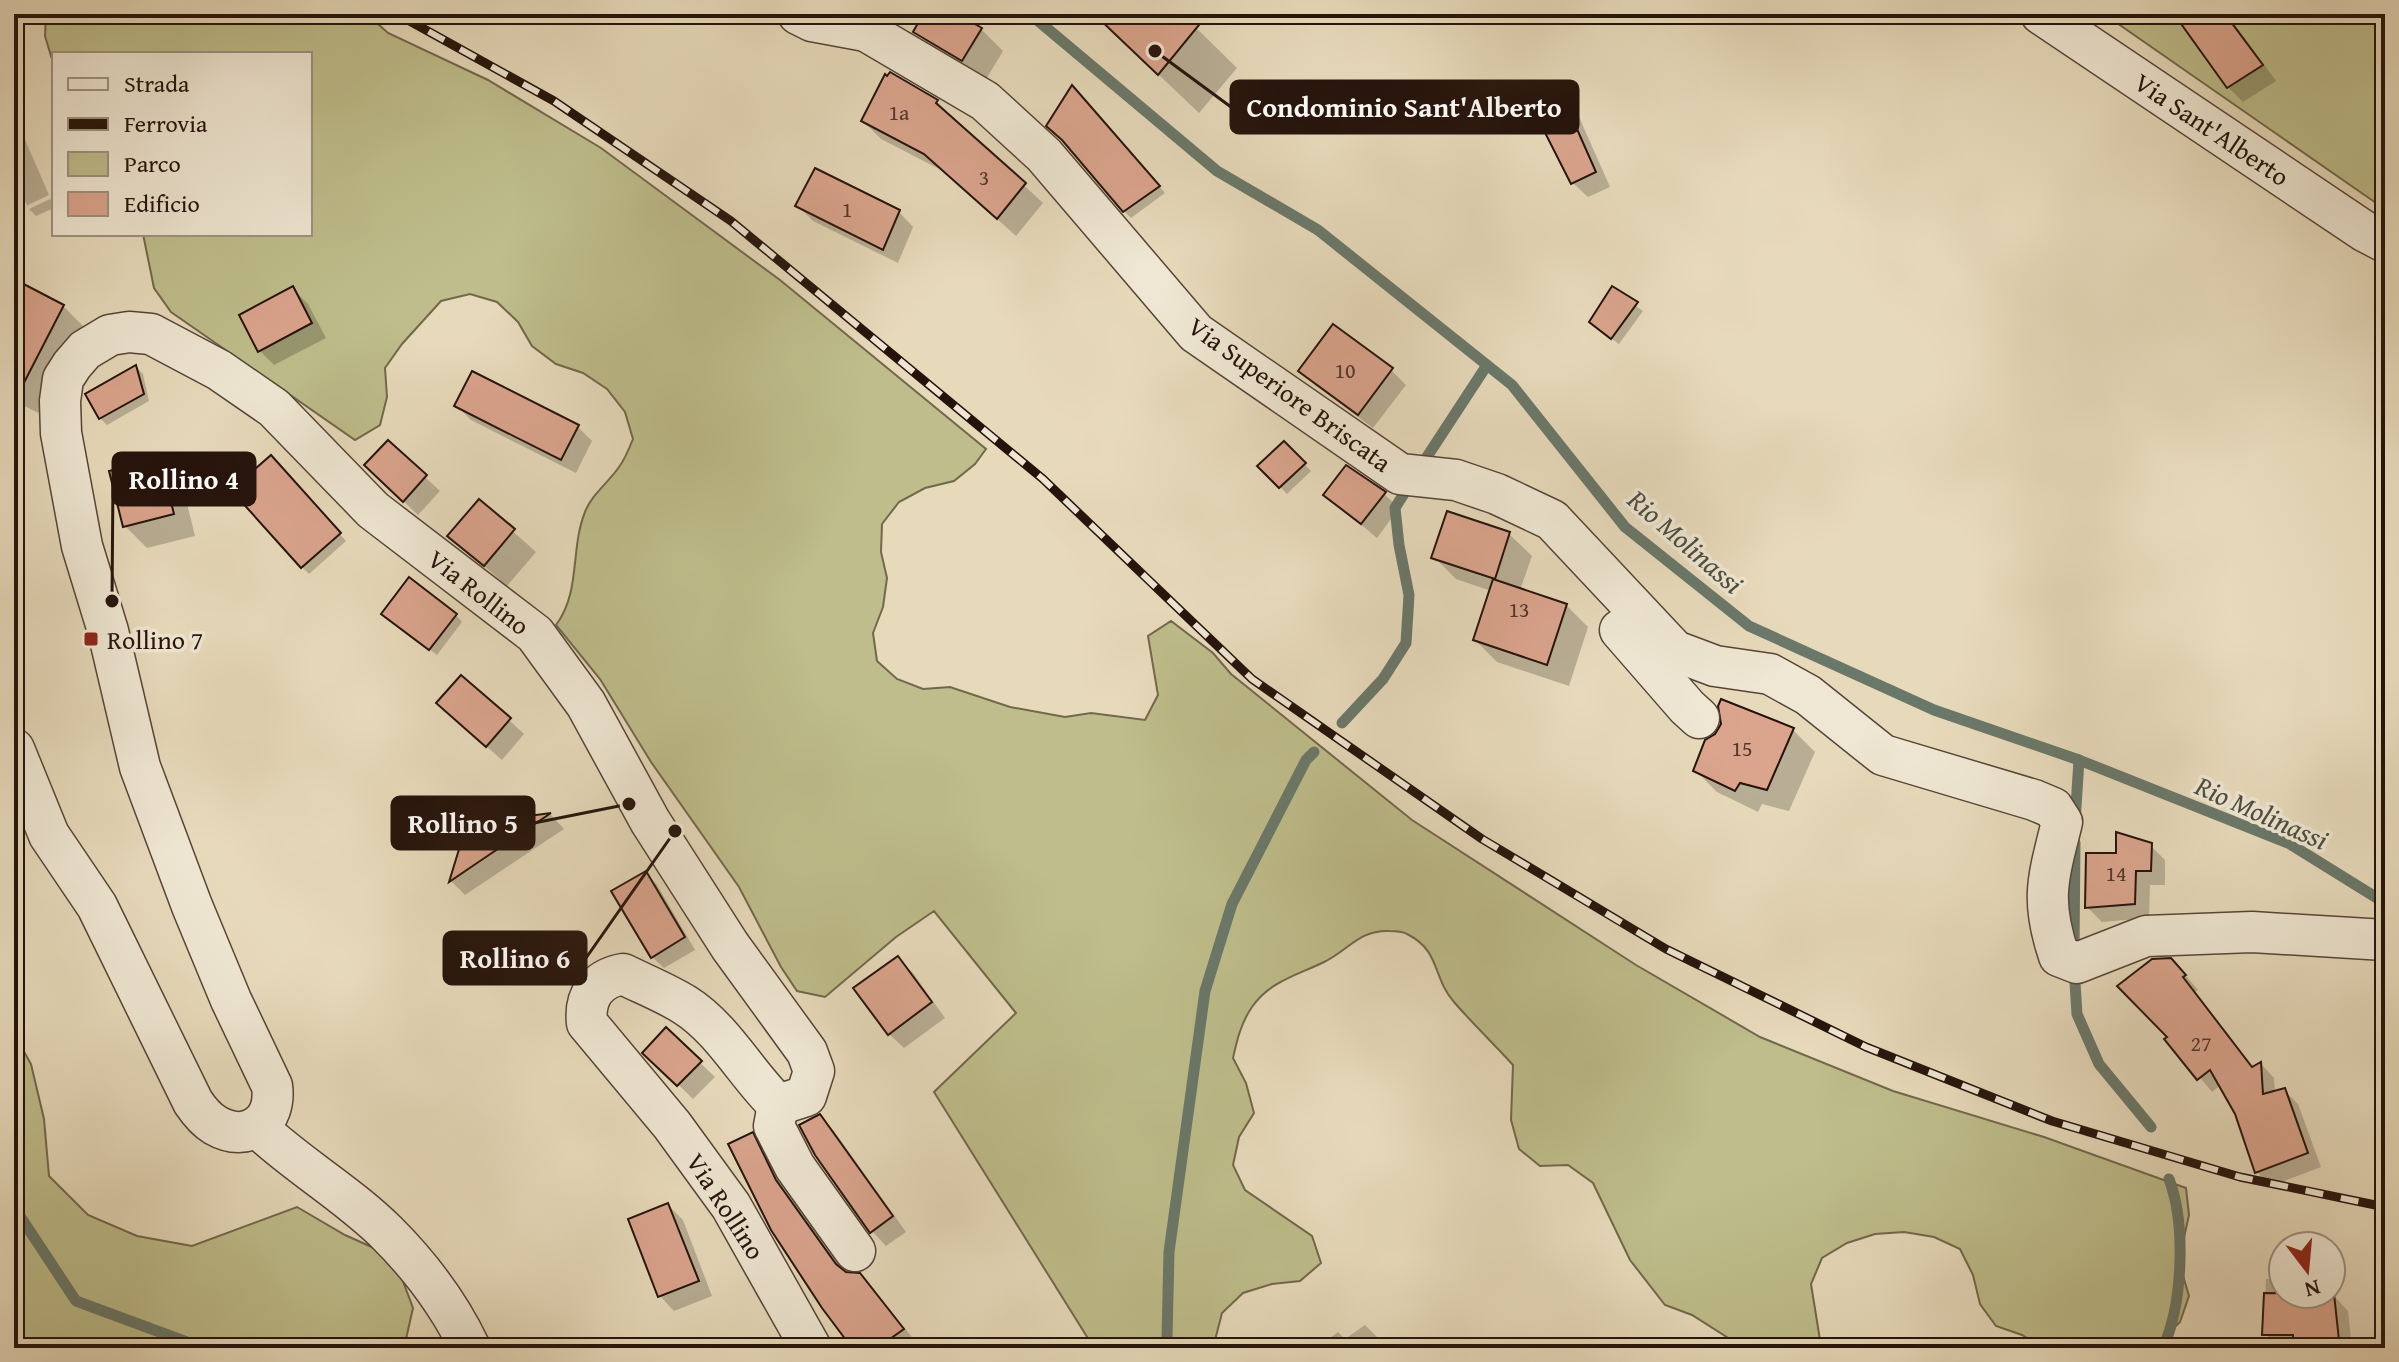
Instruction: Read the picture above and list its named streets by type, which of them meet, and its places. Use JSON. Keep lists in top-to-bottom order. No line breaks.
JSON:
{"streets":{"street":["Via Sant'Alberto","Via Superiore Briscata","Via Rollino"]},"water":["Rio Molinassi"],"places":{"other":["Condominio Sant'Alberto","Rollino 4","Rollino 5","Rollino 6"],"transit":["Rollino 7"]},"house_numbers":["1a","3","1","10","13","15","14","27"],"legend":["Strada","Ferrovia","Parco","Edificio"],"north":"bottom"}
